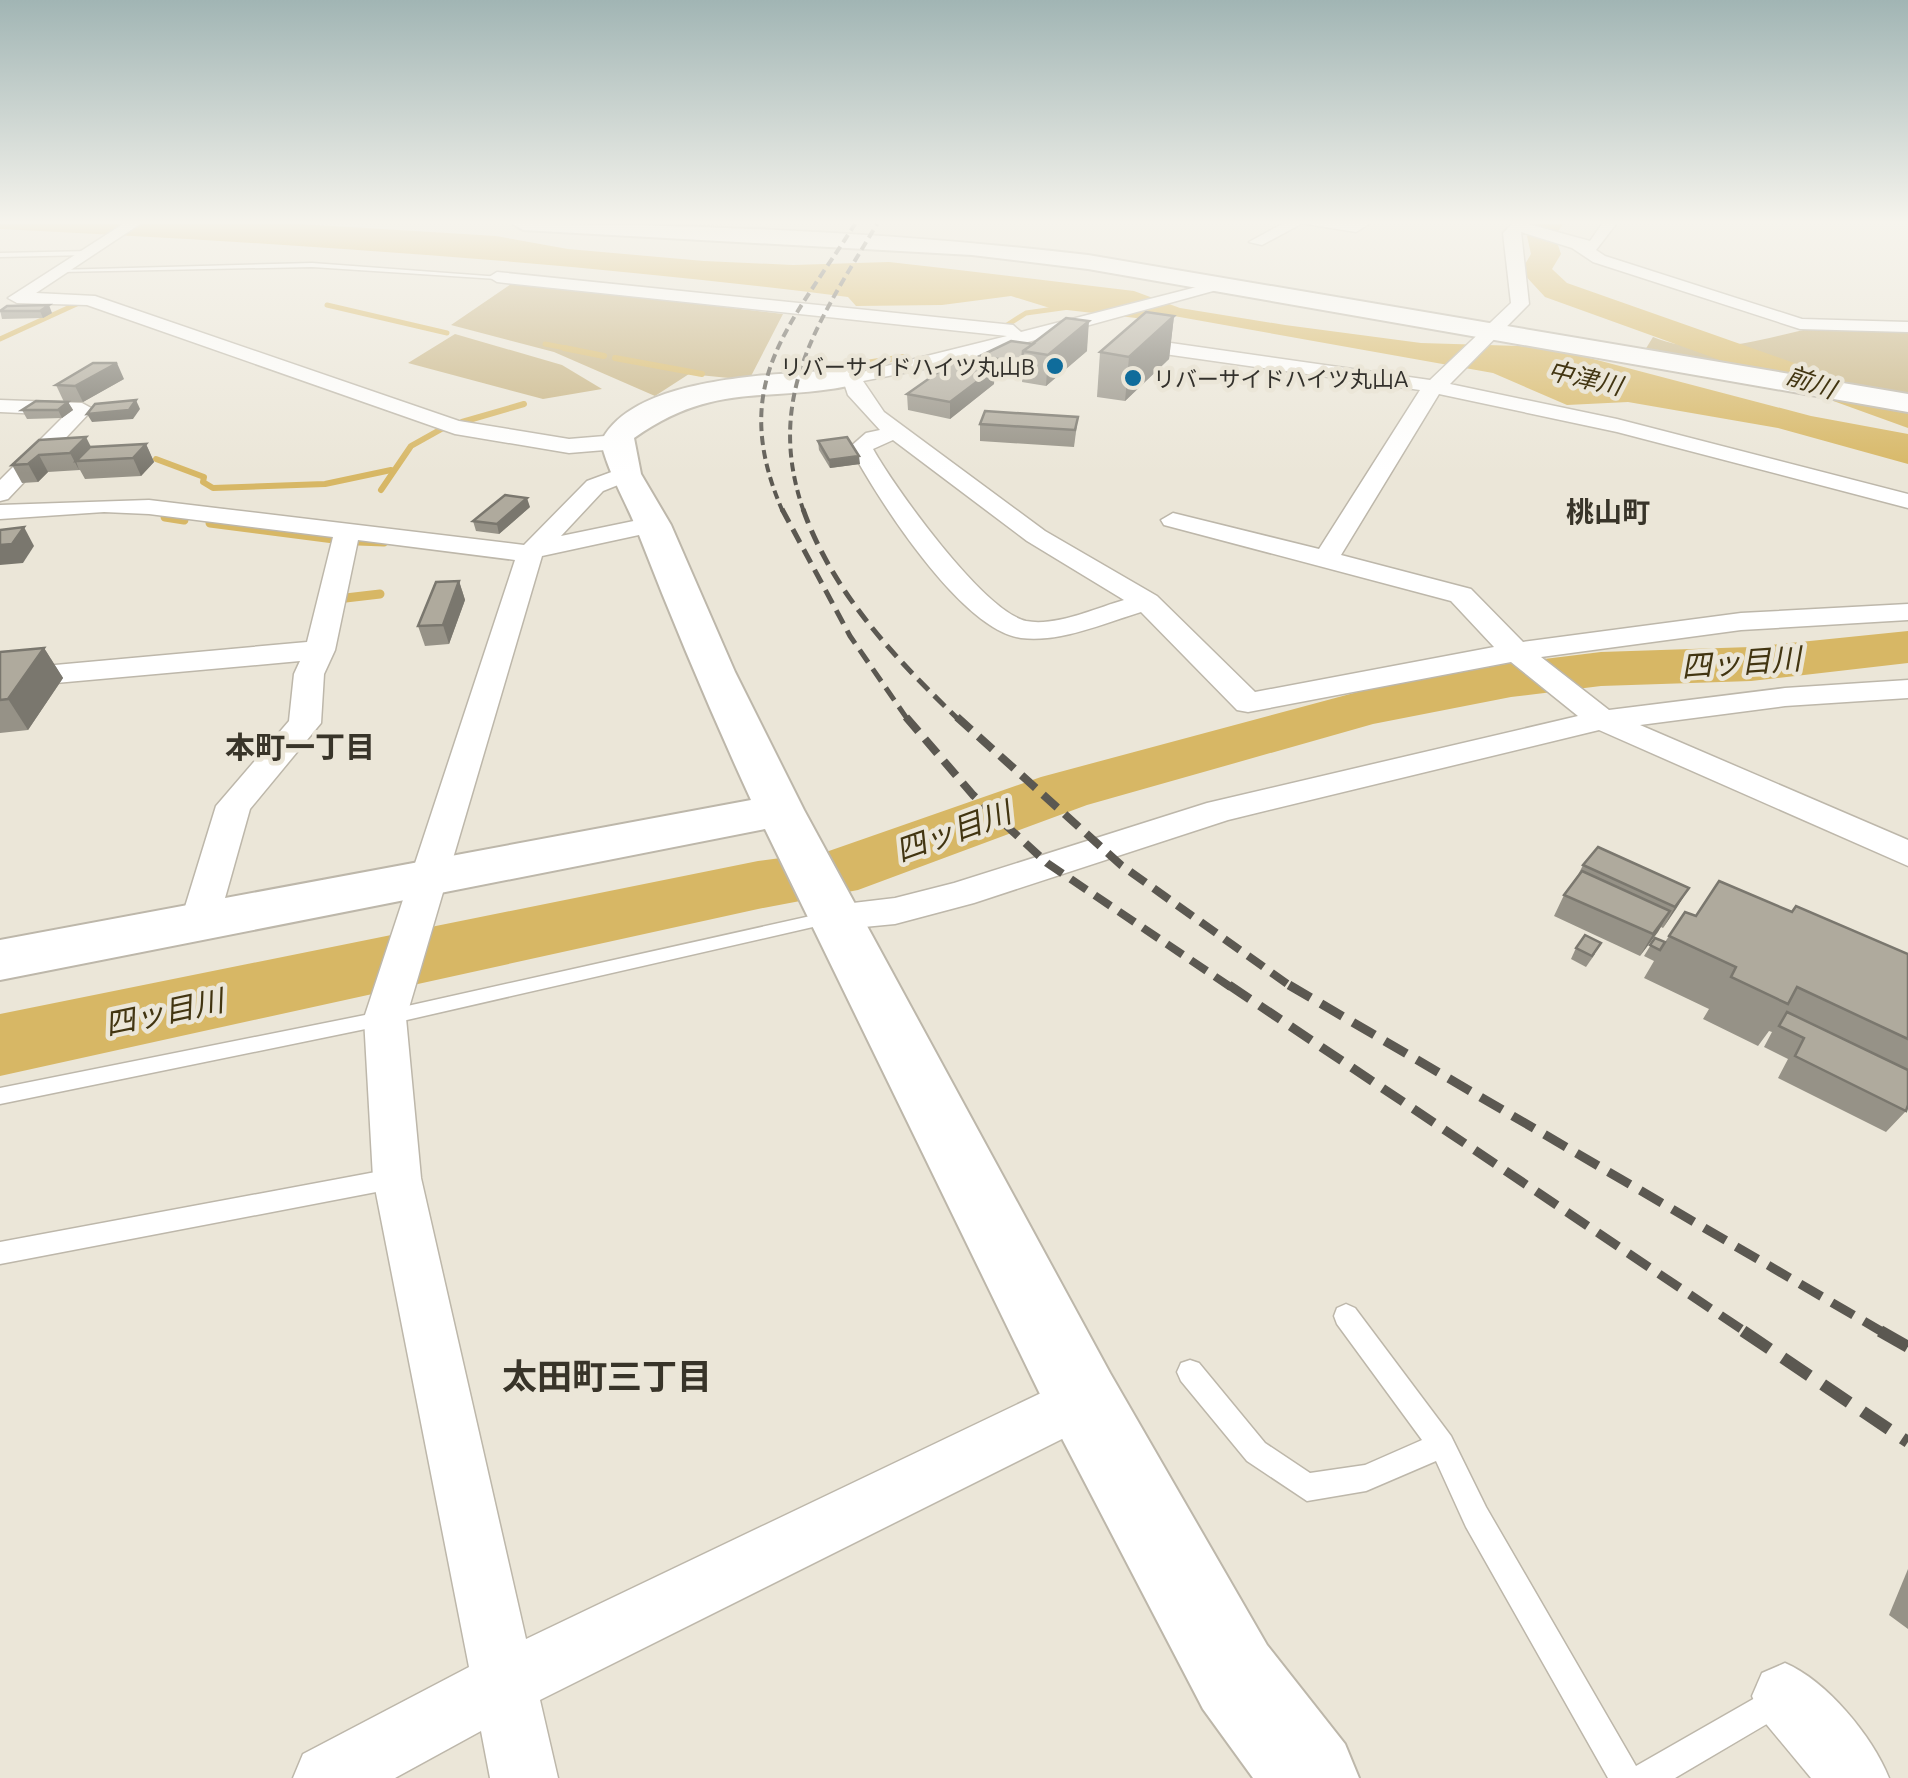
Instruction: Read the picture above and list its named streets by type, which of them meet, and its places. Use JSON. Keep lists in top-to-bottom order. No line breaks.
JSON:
{"districts":["桃山町","本町一丁目","太田町三丁目"],"water":["中津川","前川","四ッ目川"],"places":["リバーサイドハイツ丸山B","リバーサイドハイツ丸山A"]}
